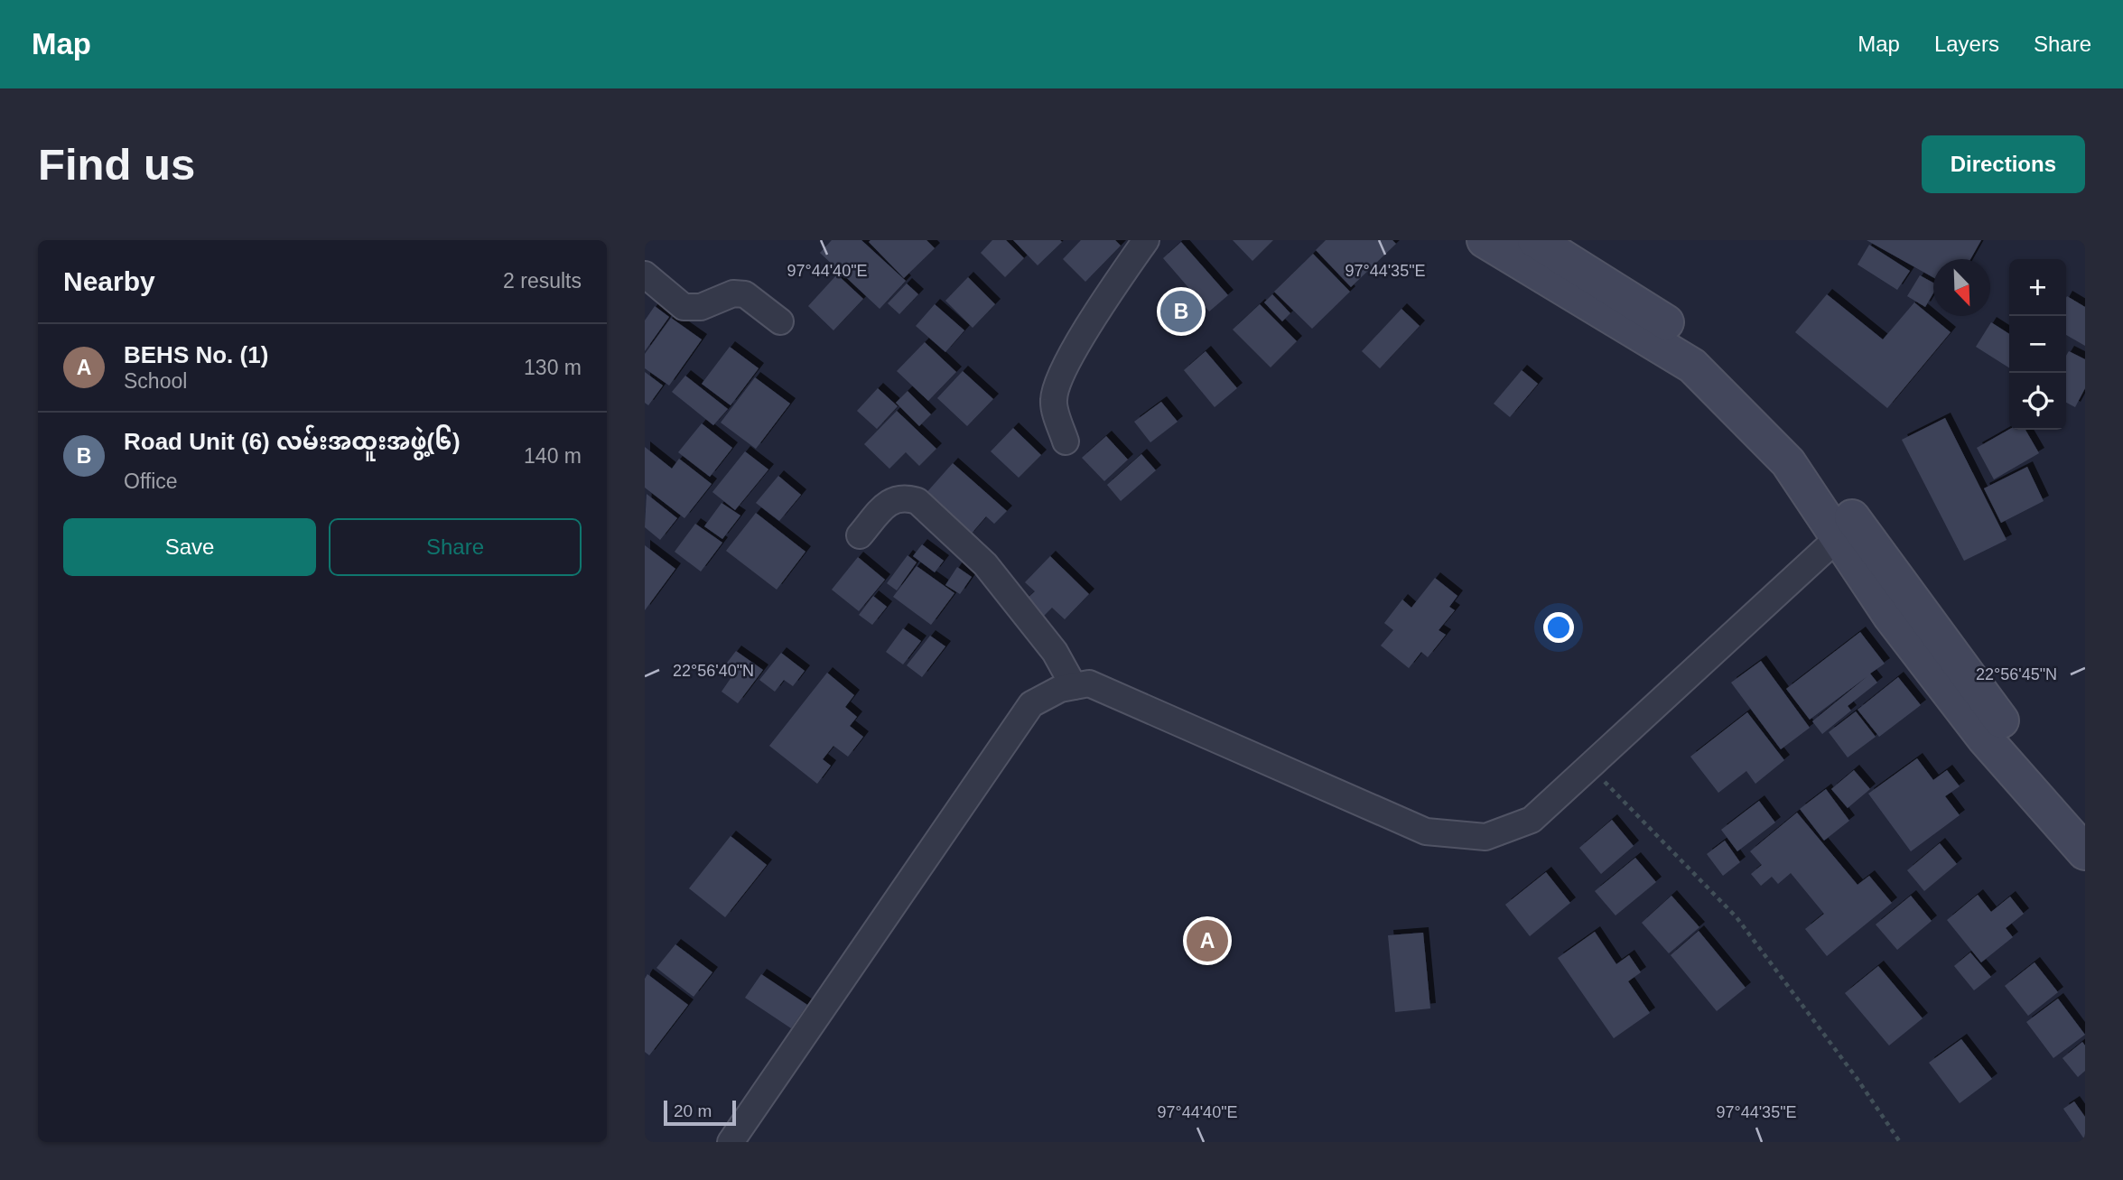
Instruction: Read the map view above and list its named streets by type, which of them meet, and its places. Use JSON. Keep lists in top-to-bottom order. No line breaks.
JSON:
{"scale_bar":"20 m","north":"bottom right","page":{"header":"Map","nav":["Map","Layers","Share"],"buttons":["Directions",["Save","Share"]],"title":"Find us","heading":["Nearby","2 results"],"map_buttons":["+","−"],"pins":["B","A"],"list":[{"mark":"A","name":"BEHS No. (1)","note":"School","value":"130 m"},{"mark":"B","name":"Road Unit (6) လမ်းအထူးအဖွဲ့(၆)","note":"Office","value":"140 m"}],"scale":"20 m"},"coordinates":["97°44'40\"E","97°44'35\"E","22°56'40\"N","22°56'45\"N"]}
